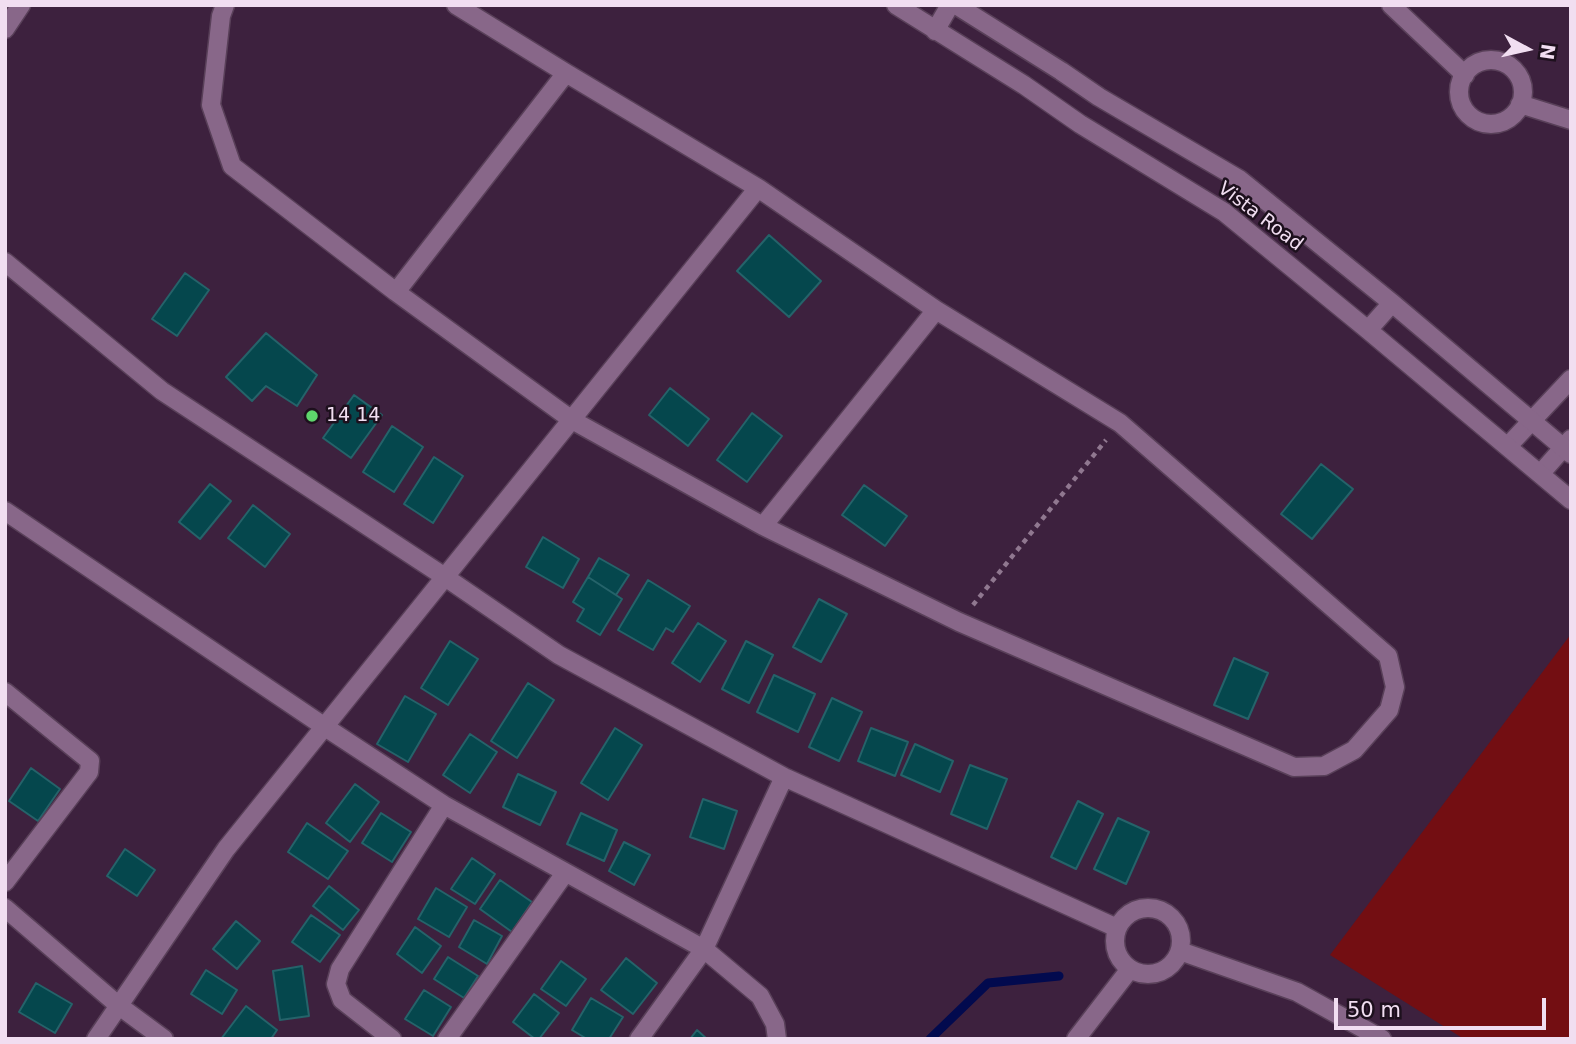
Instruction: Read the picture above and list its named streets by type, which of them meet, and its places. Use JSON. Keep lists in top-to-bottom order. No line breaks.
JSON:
{"streets":{"street":["Vista Road"]},"places":["14 14"],"scale_bar":"50 m","north":"right"}
